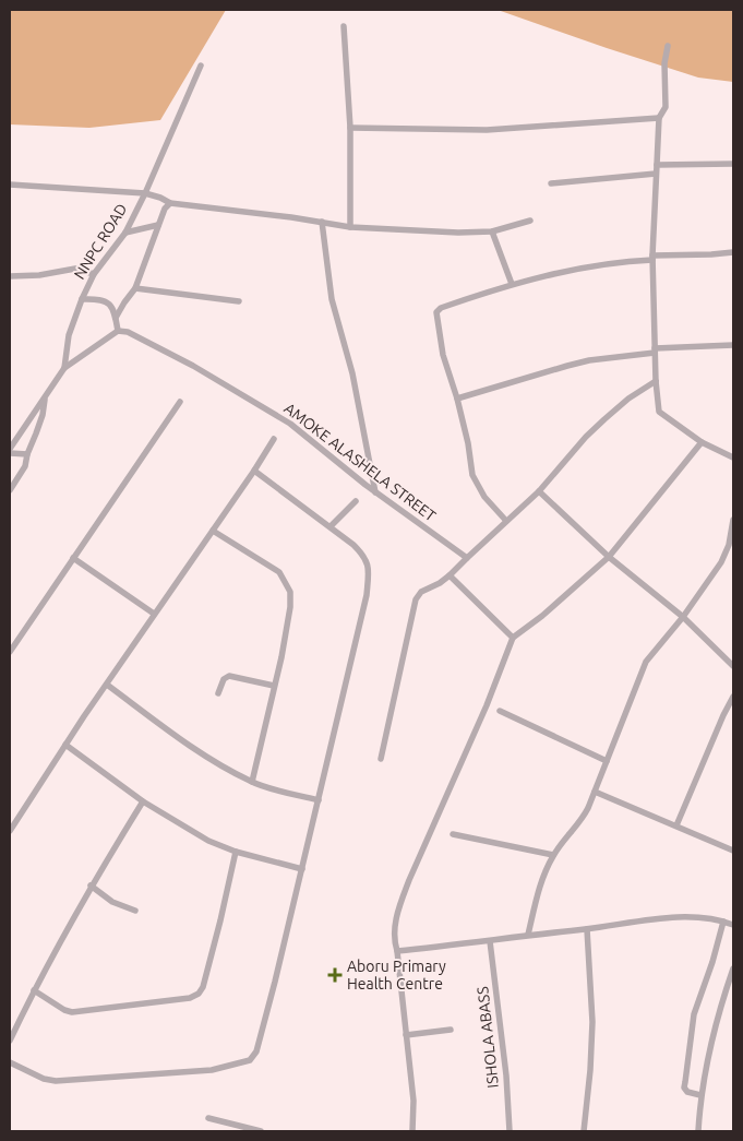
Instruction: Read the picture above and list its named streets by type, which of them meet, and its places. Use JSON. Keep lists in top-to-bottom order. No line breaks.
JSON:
{"streets":{"street":["NNPC ROAD","AMOKE ALASHELA STREET","ISHOLA ABASS"]},"places":{"health":["Aboru Primary Health Centre"]}}
